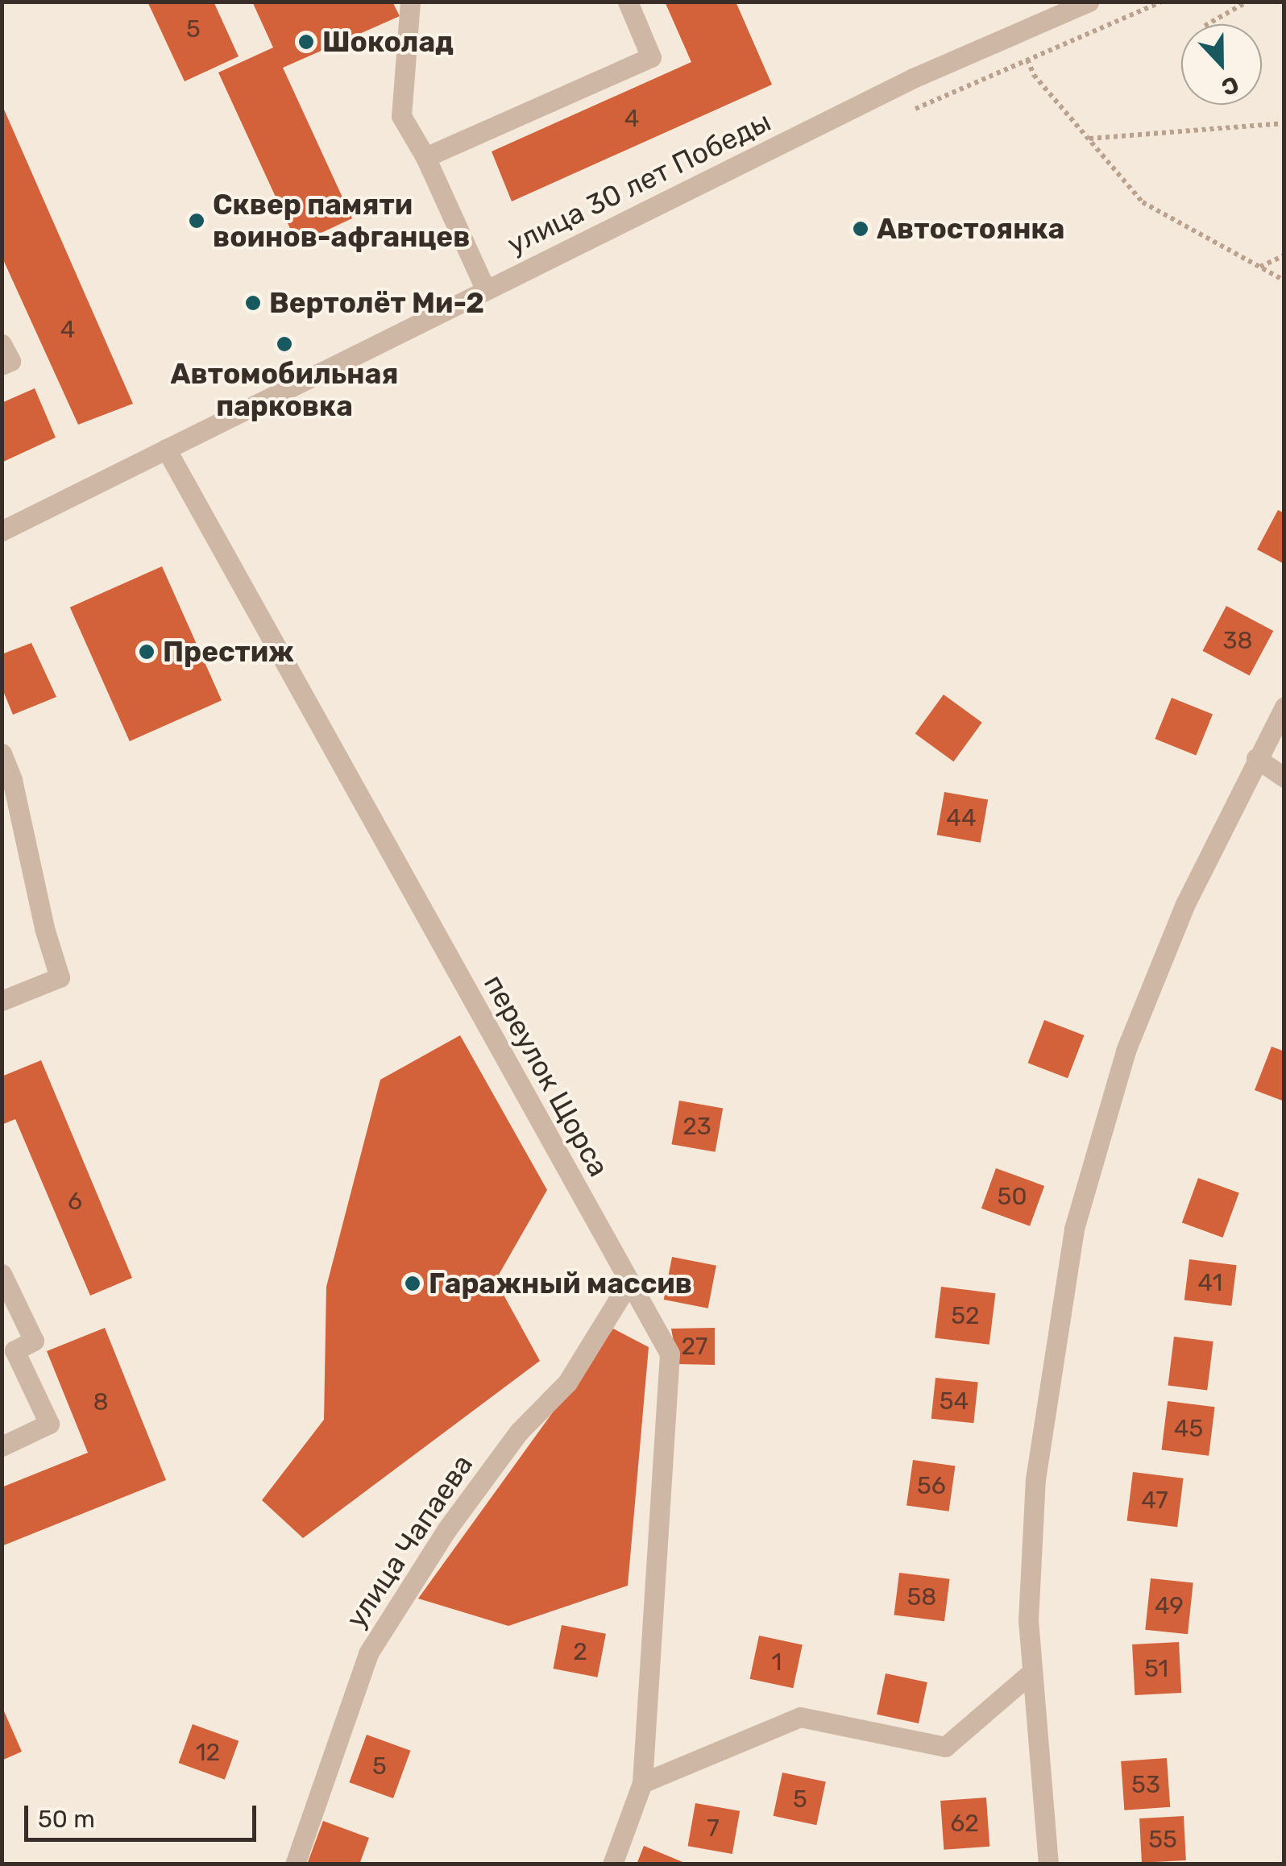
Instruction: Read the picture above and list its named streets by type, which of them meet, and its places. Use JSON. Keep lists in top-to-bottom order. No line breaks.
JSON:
{"streets":{"street":["улица 30 лет Победы","переулок Щорса","улица Чапаева"]},"crossings":[["улица 30 лет Победы","переулок Щорса"],["переулок Щорса","улица Чапаева"]],"places":["Шоколад","Сквер памяти воинов-афганцев","Автостоянка","Вертолёт Ми-2","Автомобильная парковка","Престиж","Гаражный массив"],"house_numbers":["5","4","4","38","44","23","50","6","41","52","27","54","8","45","56","47","58","49","2","1","51","12","5","53","5","62","7","55"],"scale_bar":"50 m","north":"bottom"}
